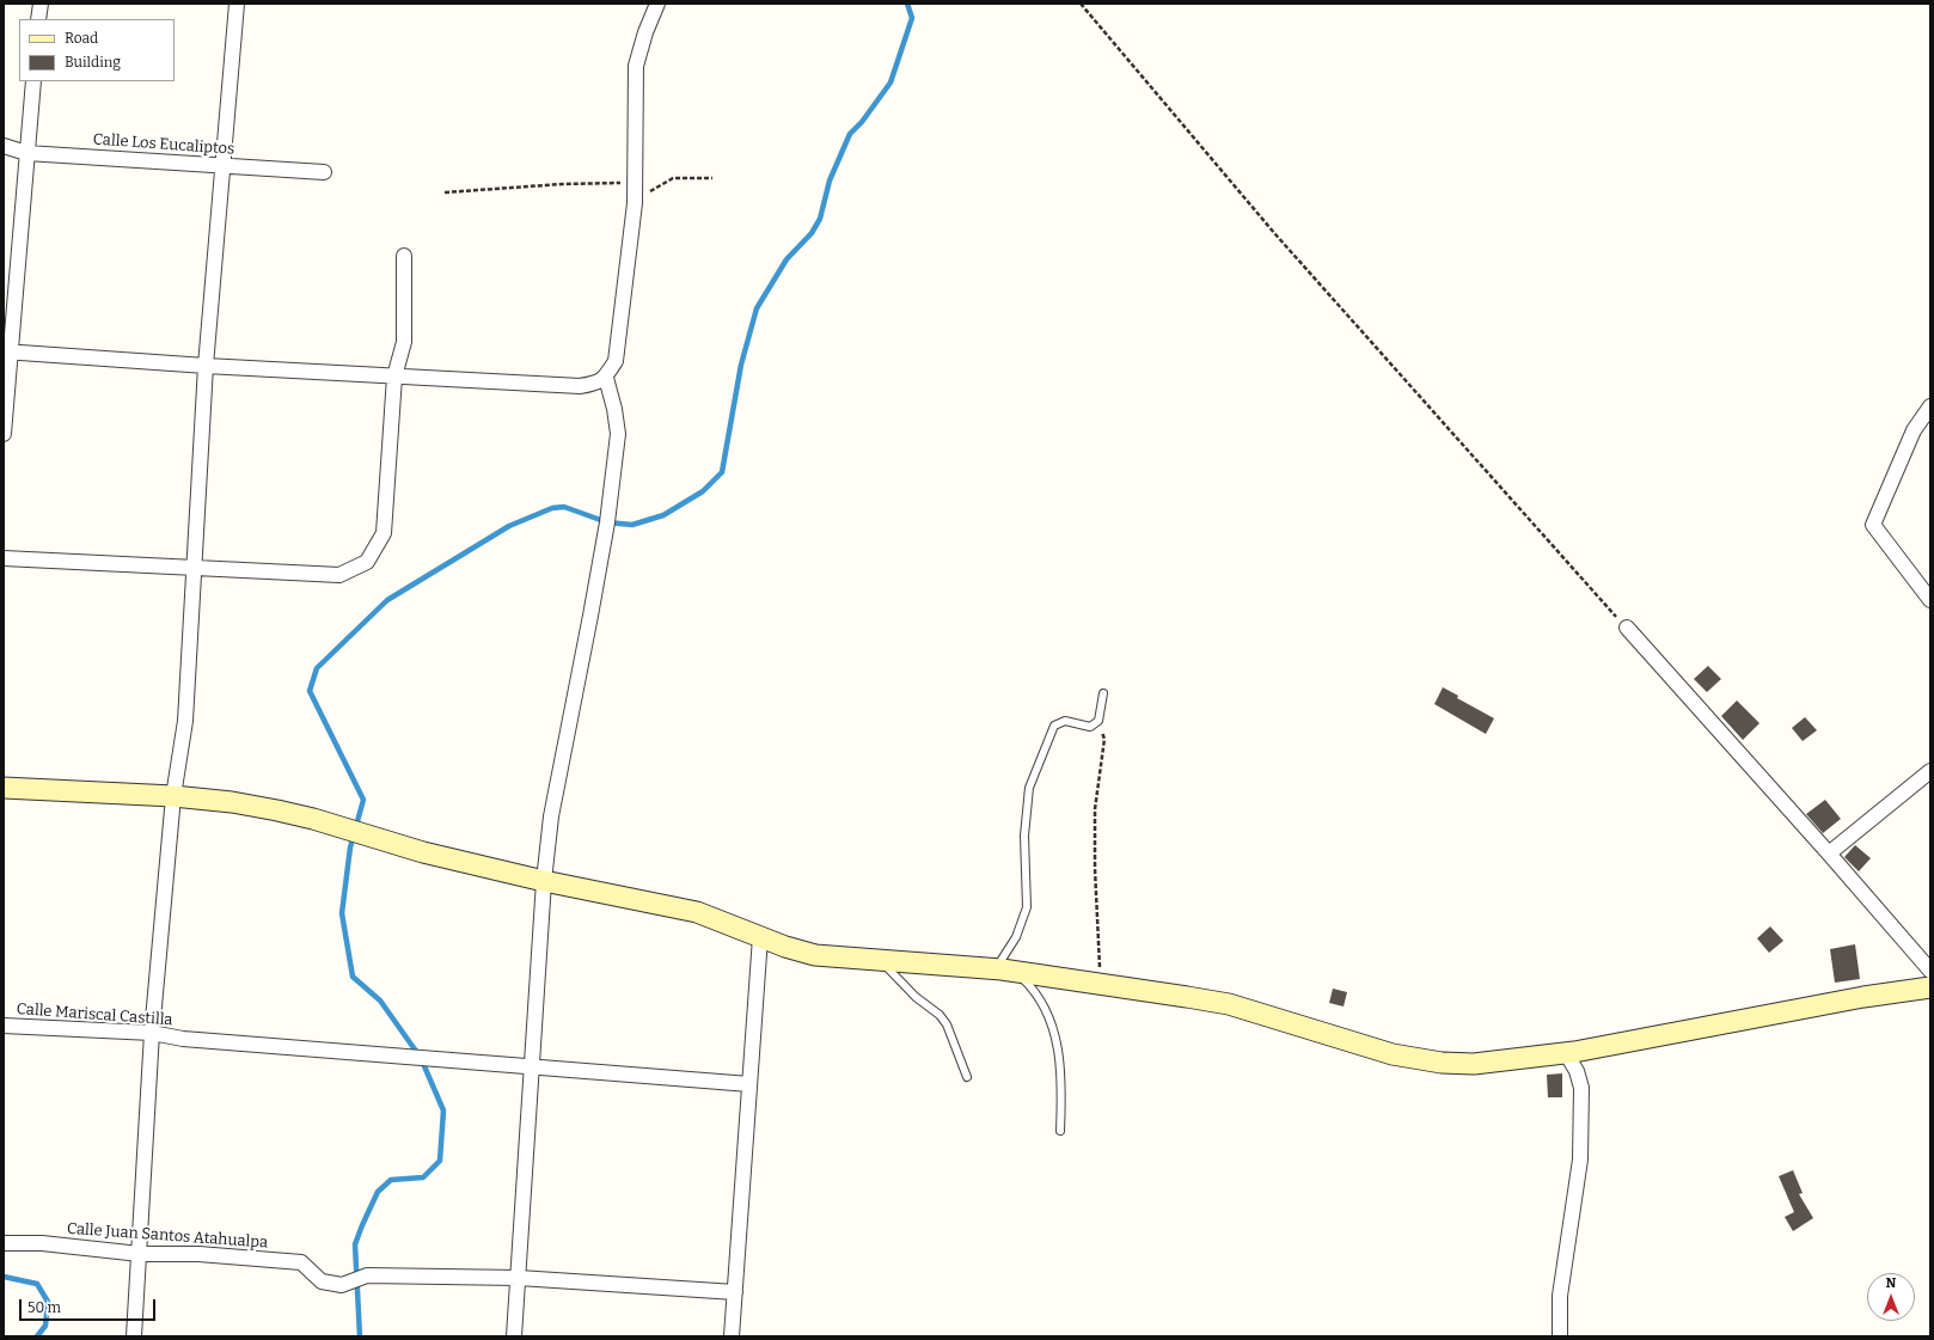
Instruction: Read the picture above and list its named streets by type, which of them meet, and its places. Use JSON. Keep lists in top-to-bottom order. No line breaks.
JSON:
{"streets":{"street":["Calle Los Eucaliptos","Calle Mariscal Castilla","Calle Juan Santos Atahualpa"]},"legend":["Road","Building"],"scale_bar":"50 m","north":"top"}
